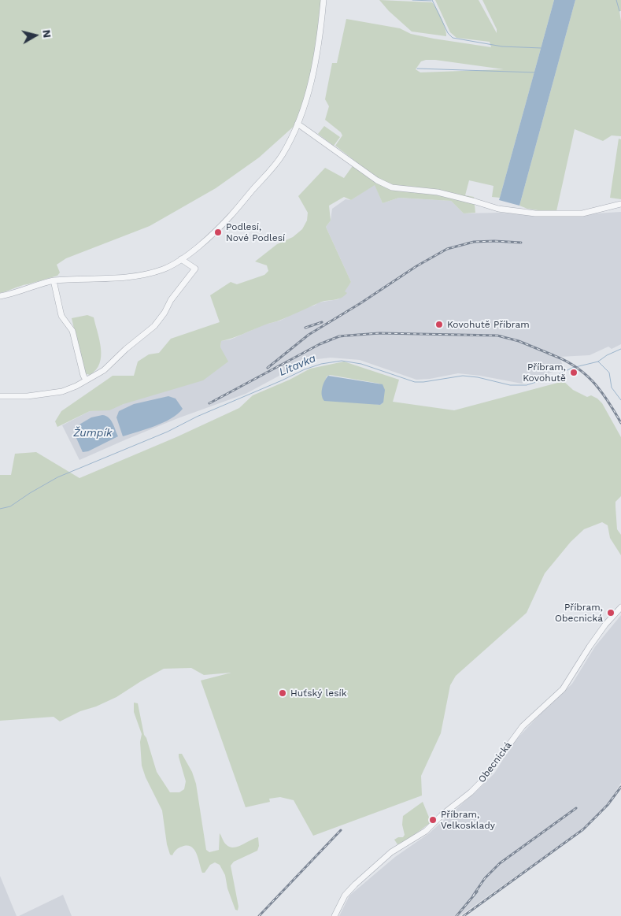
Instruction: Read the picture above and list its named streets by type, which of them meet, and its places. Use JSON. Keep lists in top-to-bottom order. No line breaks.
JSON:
{"streets":{"street":["Obecnická"]},"water":["Litavka","Žumpík"],"places":["Podlesí, Nové Podlesí","Kovohutě Příbram","Příbram, Kovohutě","Příbram, Obecnická","Huťský lesík","Příbram, Velkosklady"],"north":"right"}
